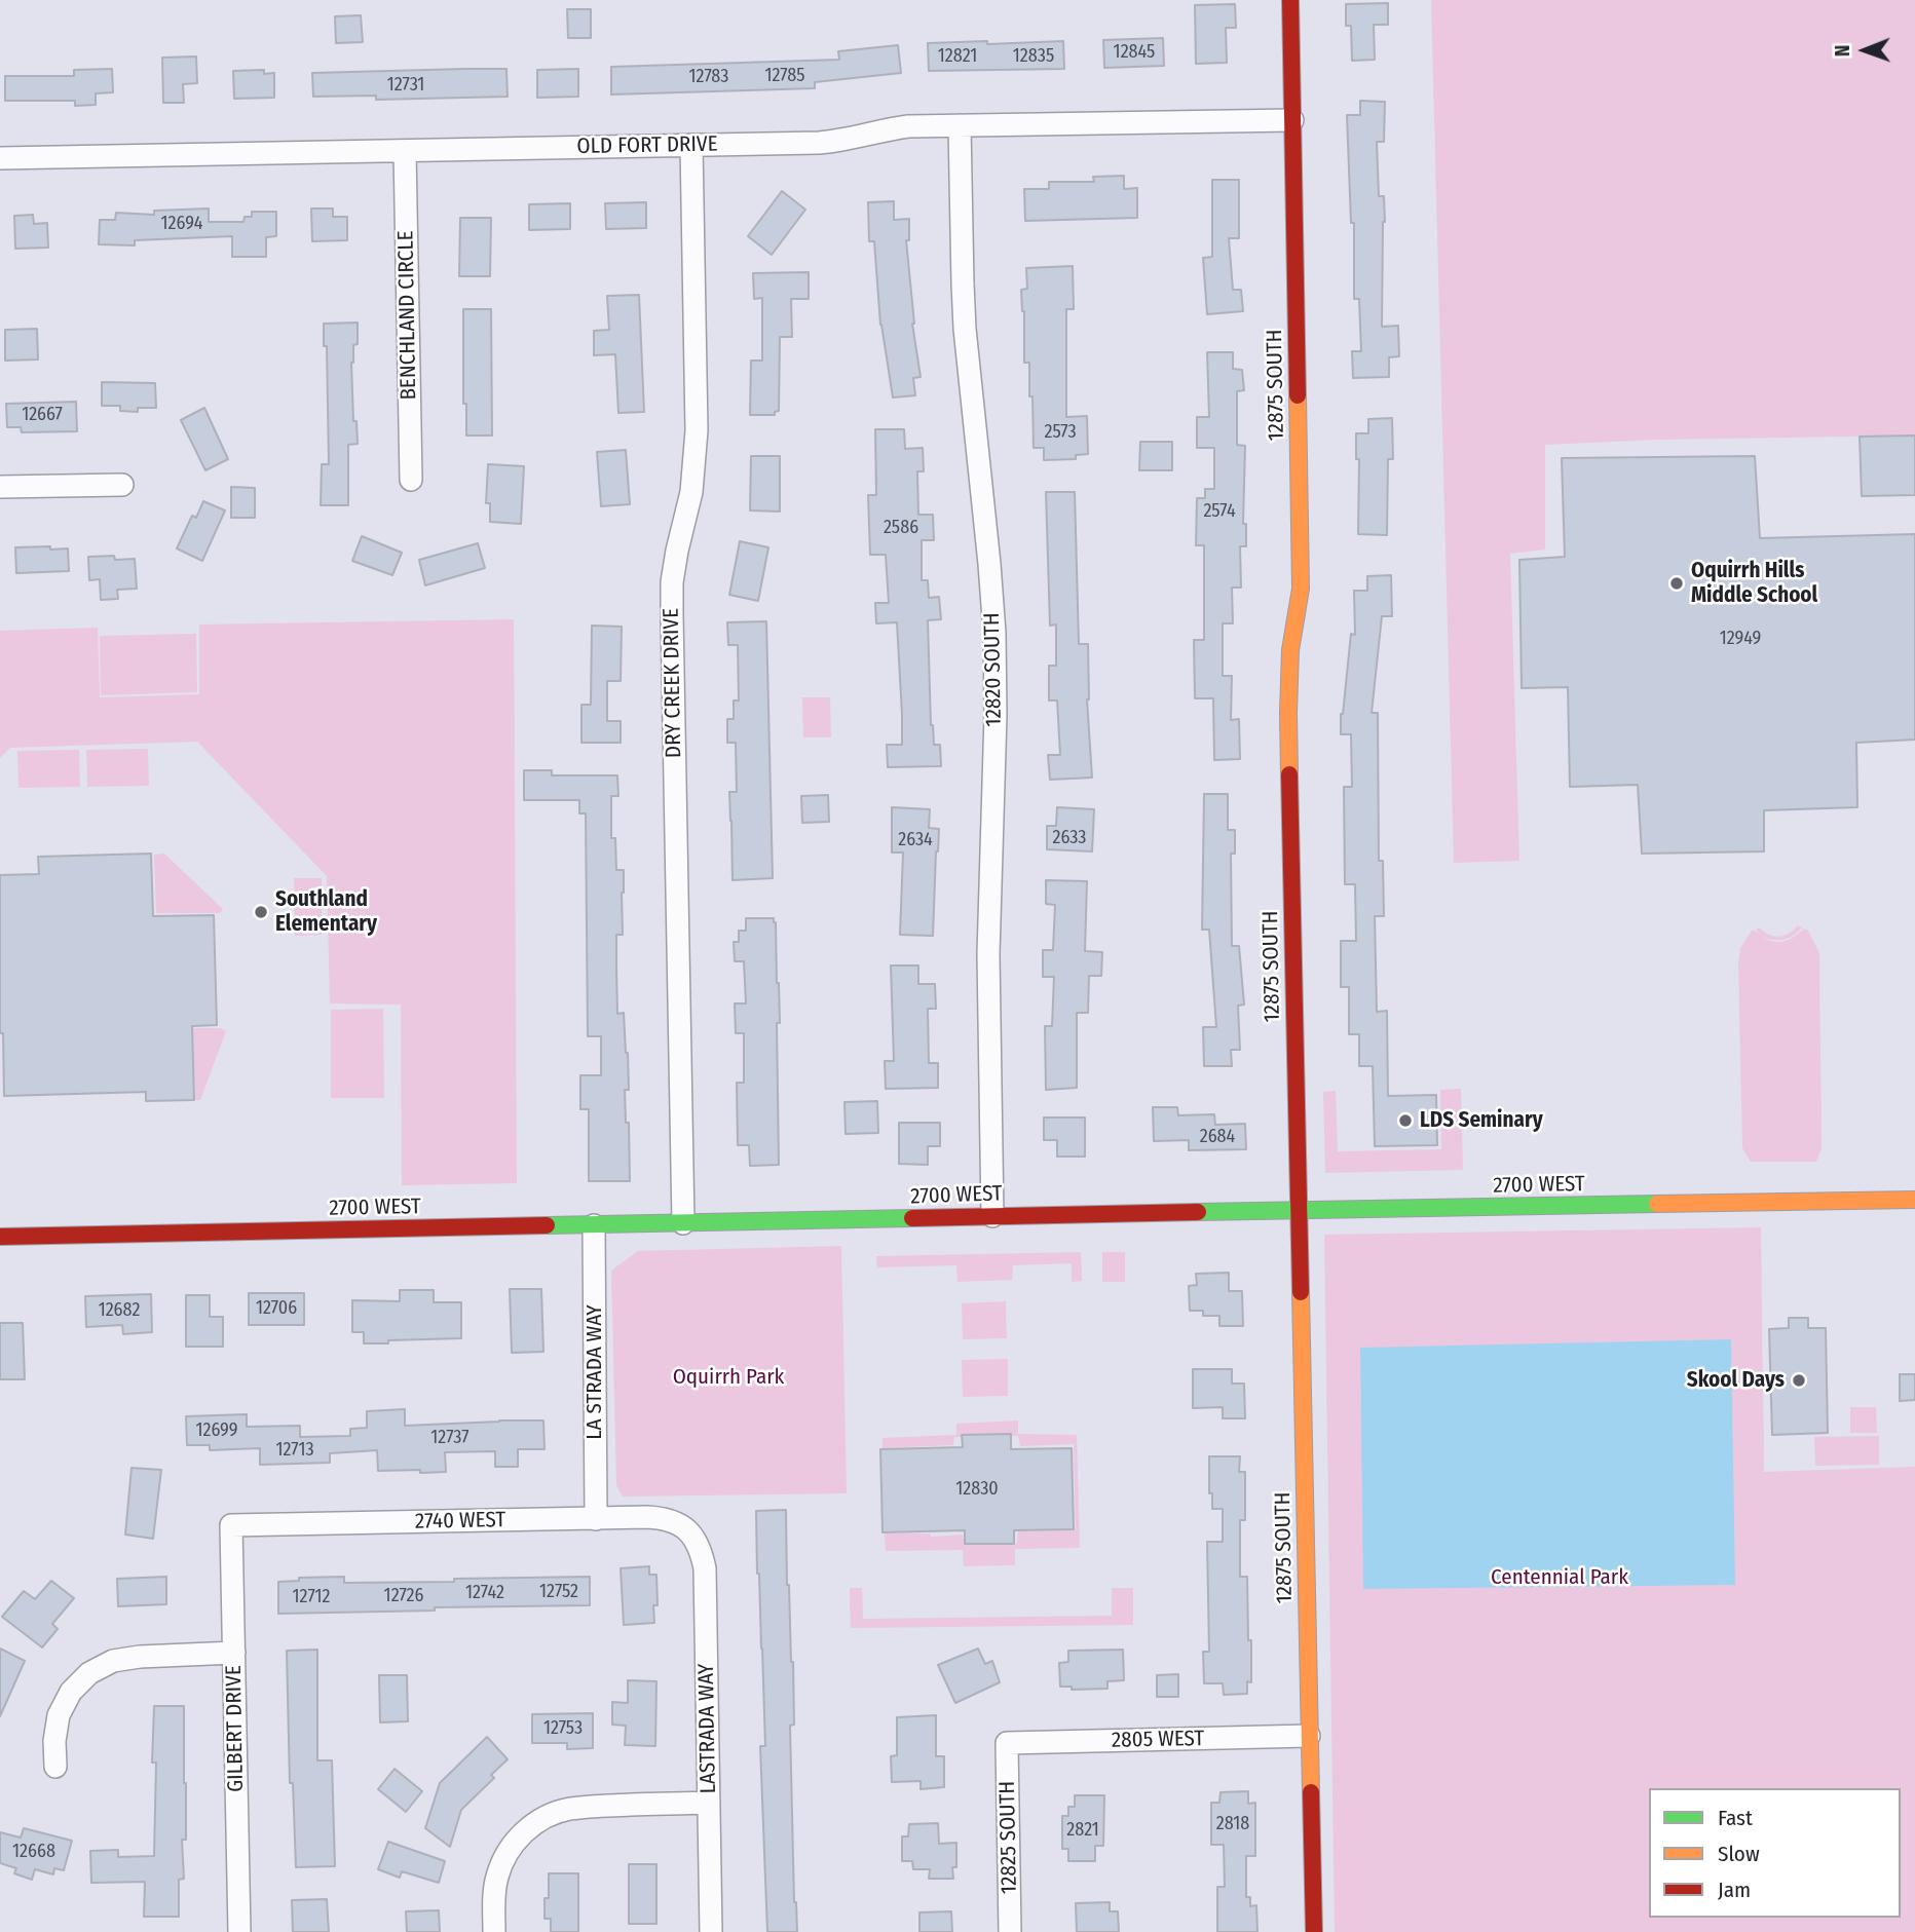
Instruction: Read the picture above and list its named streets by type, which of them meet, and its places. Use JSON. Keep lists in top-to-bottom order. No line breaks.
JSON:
{"streets":{"street":["OLD FORT DRIVE","BENCHLAND CIRCLE","12875 SOUTH","12820 SOUTH","DRY CREEK DRIVE","2700 WEST","LA STRADA WAY","2740 WEST","GILBERT DRIVE","LASTRADA WAY","2805 WEST","12825 SOUTH"]},"crossings":[["OLD FORT DRIVE","BENCHLAND CIRCLE"],["OLD FORT DRIVE","12875 SOUTH"],["OLD FORT DRIVE","12820 SOUTH"],["OLD FORT DRIVE","DRY CREEK DRIVE"],["12875 SOUTH","2700 WEST"],["12875 SOUTH","2805 WEST"],["12820 SOUTH","2700 WEST"],["DRY CREEK DRIVE","2700 WEST"],["2700 WEST","LA STRADA WAY"],["LA STRADA WAY","2740 WEST"],["2740 WEST","GILBERT DRIVE"],["2740 WEST","LASTRADA WAY"],["2805 WEST","12825 SOUTH"]],"parks":["Oquirrh Park","Centennial Park"],"places":["Oquirrh Hills Middle School","Southland Elementary","LDS Seminary","Skool Days"],"house_numbers":["12845","12821","12835","12785","12783","12731","12694","12667","2573","2574","2586","12949","2633","2634","2684","12706","12682","12699","12737","12713","12830","12752","12742","12726","12712","12753","2818","2821","12668"],"legend":["Fast","Slow","Jam"],"north":"left"}
